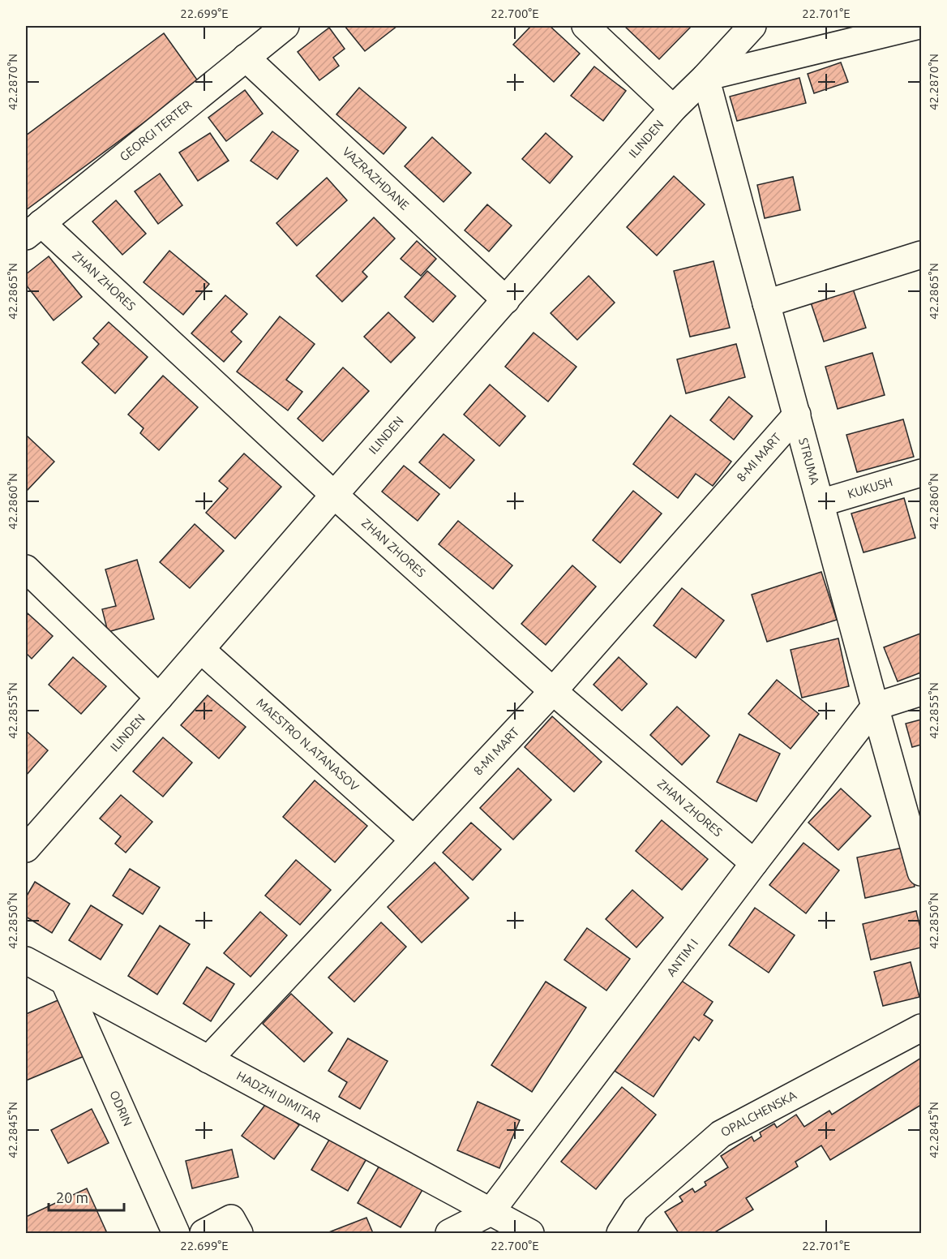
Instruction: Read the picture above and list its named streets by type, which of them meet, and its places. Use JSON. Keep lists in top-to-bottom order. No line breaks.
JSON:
{"streets":{"street":["GEORGI TERTER","ILINDEN","VAZRAZHDANE","ZHAN ZHORES","8-MI MART","STRUMA","KUKUSH","MAESTRO N.ATANASOV","ANTIM I","HADZHI DIMITAR","ODRIN","OPALCHENSKA"]},"crossings":[["GEORGI TERTER","VAZRAZHDANE"],["GEORGI TERTER","ZHAN ZHORES"],["ILINDEN","VAZRAZHDANE"],["ILINDEN","ZHAN ZHORES"],["ILINDEN","STRUMA"],["ILINDEN","MAESTRO N.ATANASOV"],["ZHAN ZHORES","8-MI MART"],["ZHAN ZHORES","ANTIM I"],["8-MI MART","STRUMA"],["8-MI MART","MAESTRO N.ATANASOV"],["8-MI MART","HADZHI DIMITAR"],["STRUMA","KUKUSH"],["STRUMA","ANTIM I"],["ANTIM I","HADZHI DIMITAR"],["HADZHI DIMITAR","ODRIN"]],"scale_bar":"20 m","coordinates":["22.699°E","22.700°E","22.701°E","42.2870°N","42.2865°N","42.2860°N","42.2855°N","42.2850°N","42.2845°N"]}
